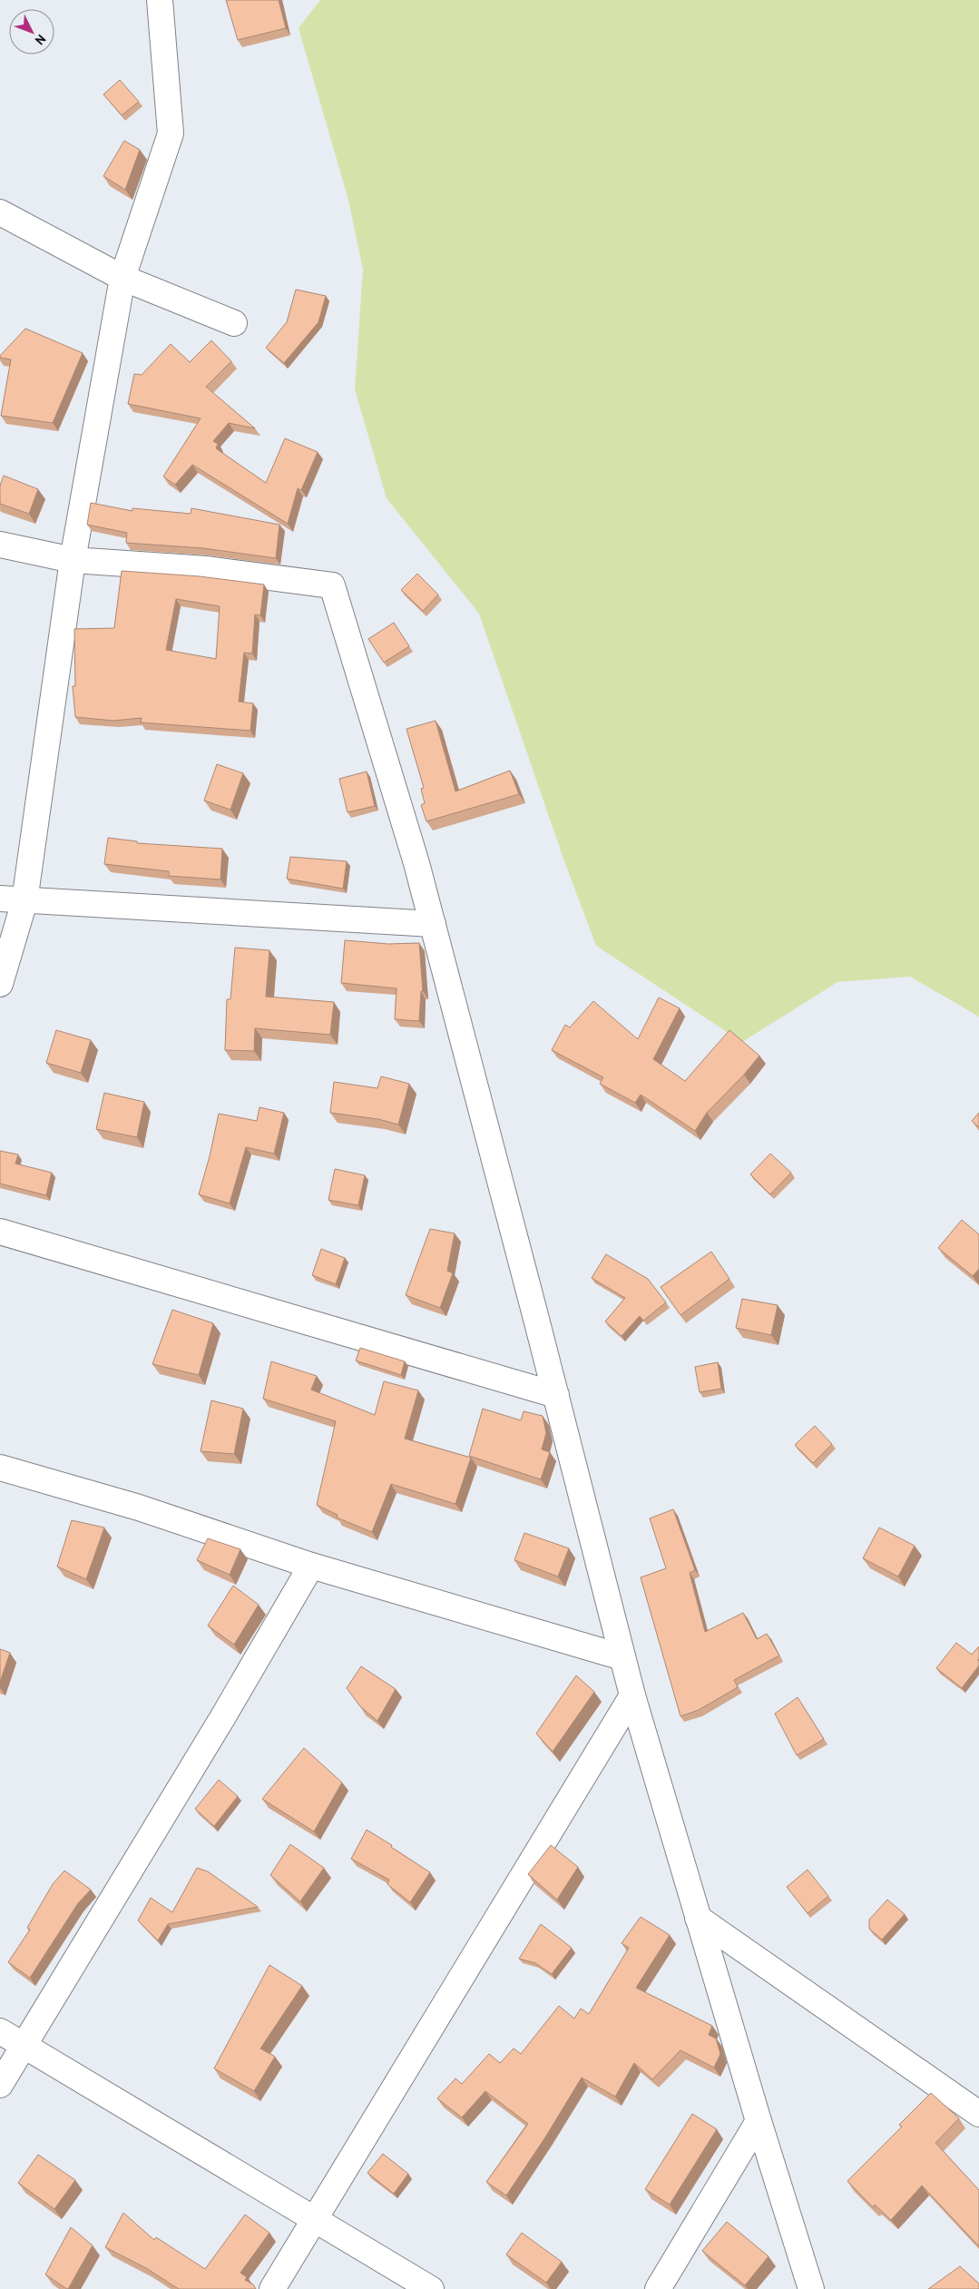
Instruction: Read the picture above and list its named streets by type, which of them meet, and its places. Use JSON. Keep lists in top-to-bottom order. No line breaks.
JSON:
{"north":"bottom right"}
